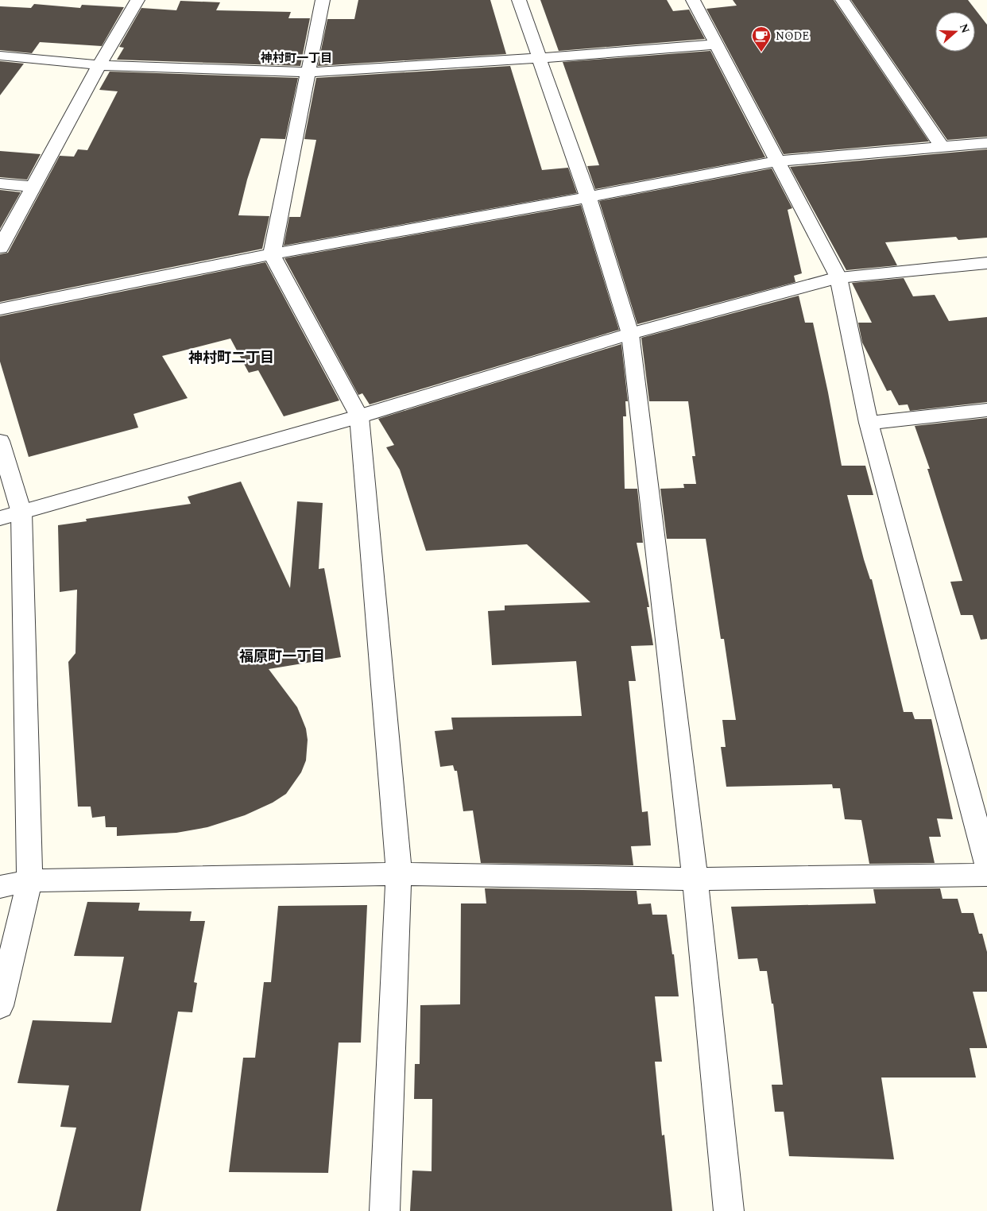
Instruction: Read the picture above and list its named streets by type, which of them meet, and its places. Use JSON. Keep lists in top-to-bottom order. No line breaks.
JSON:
{"districts":["神村町一丁目","神村町二丁目","福原町一丁目"],"places":{"cafe":["NODE"]},"north":"right"}
